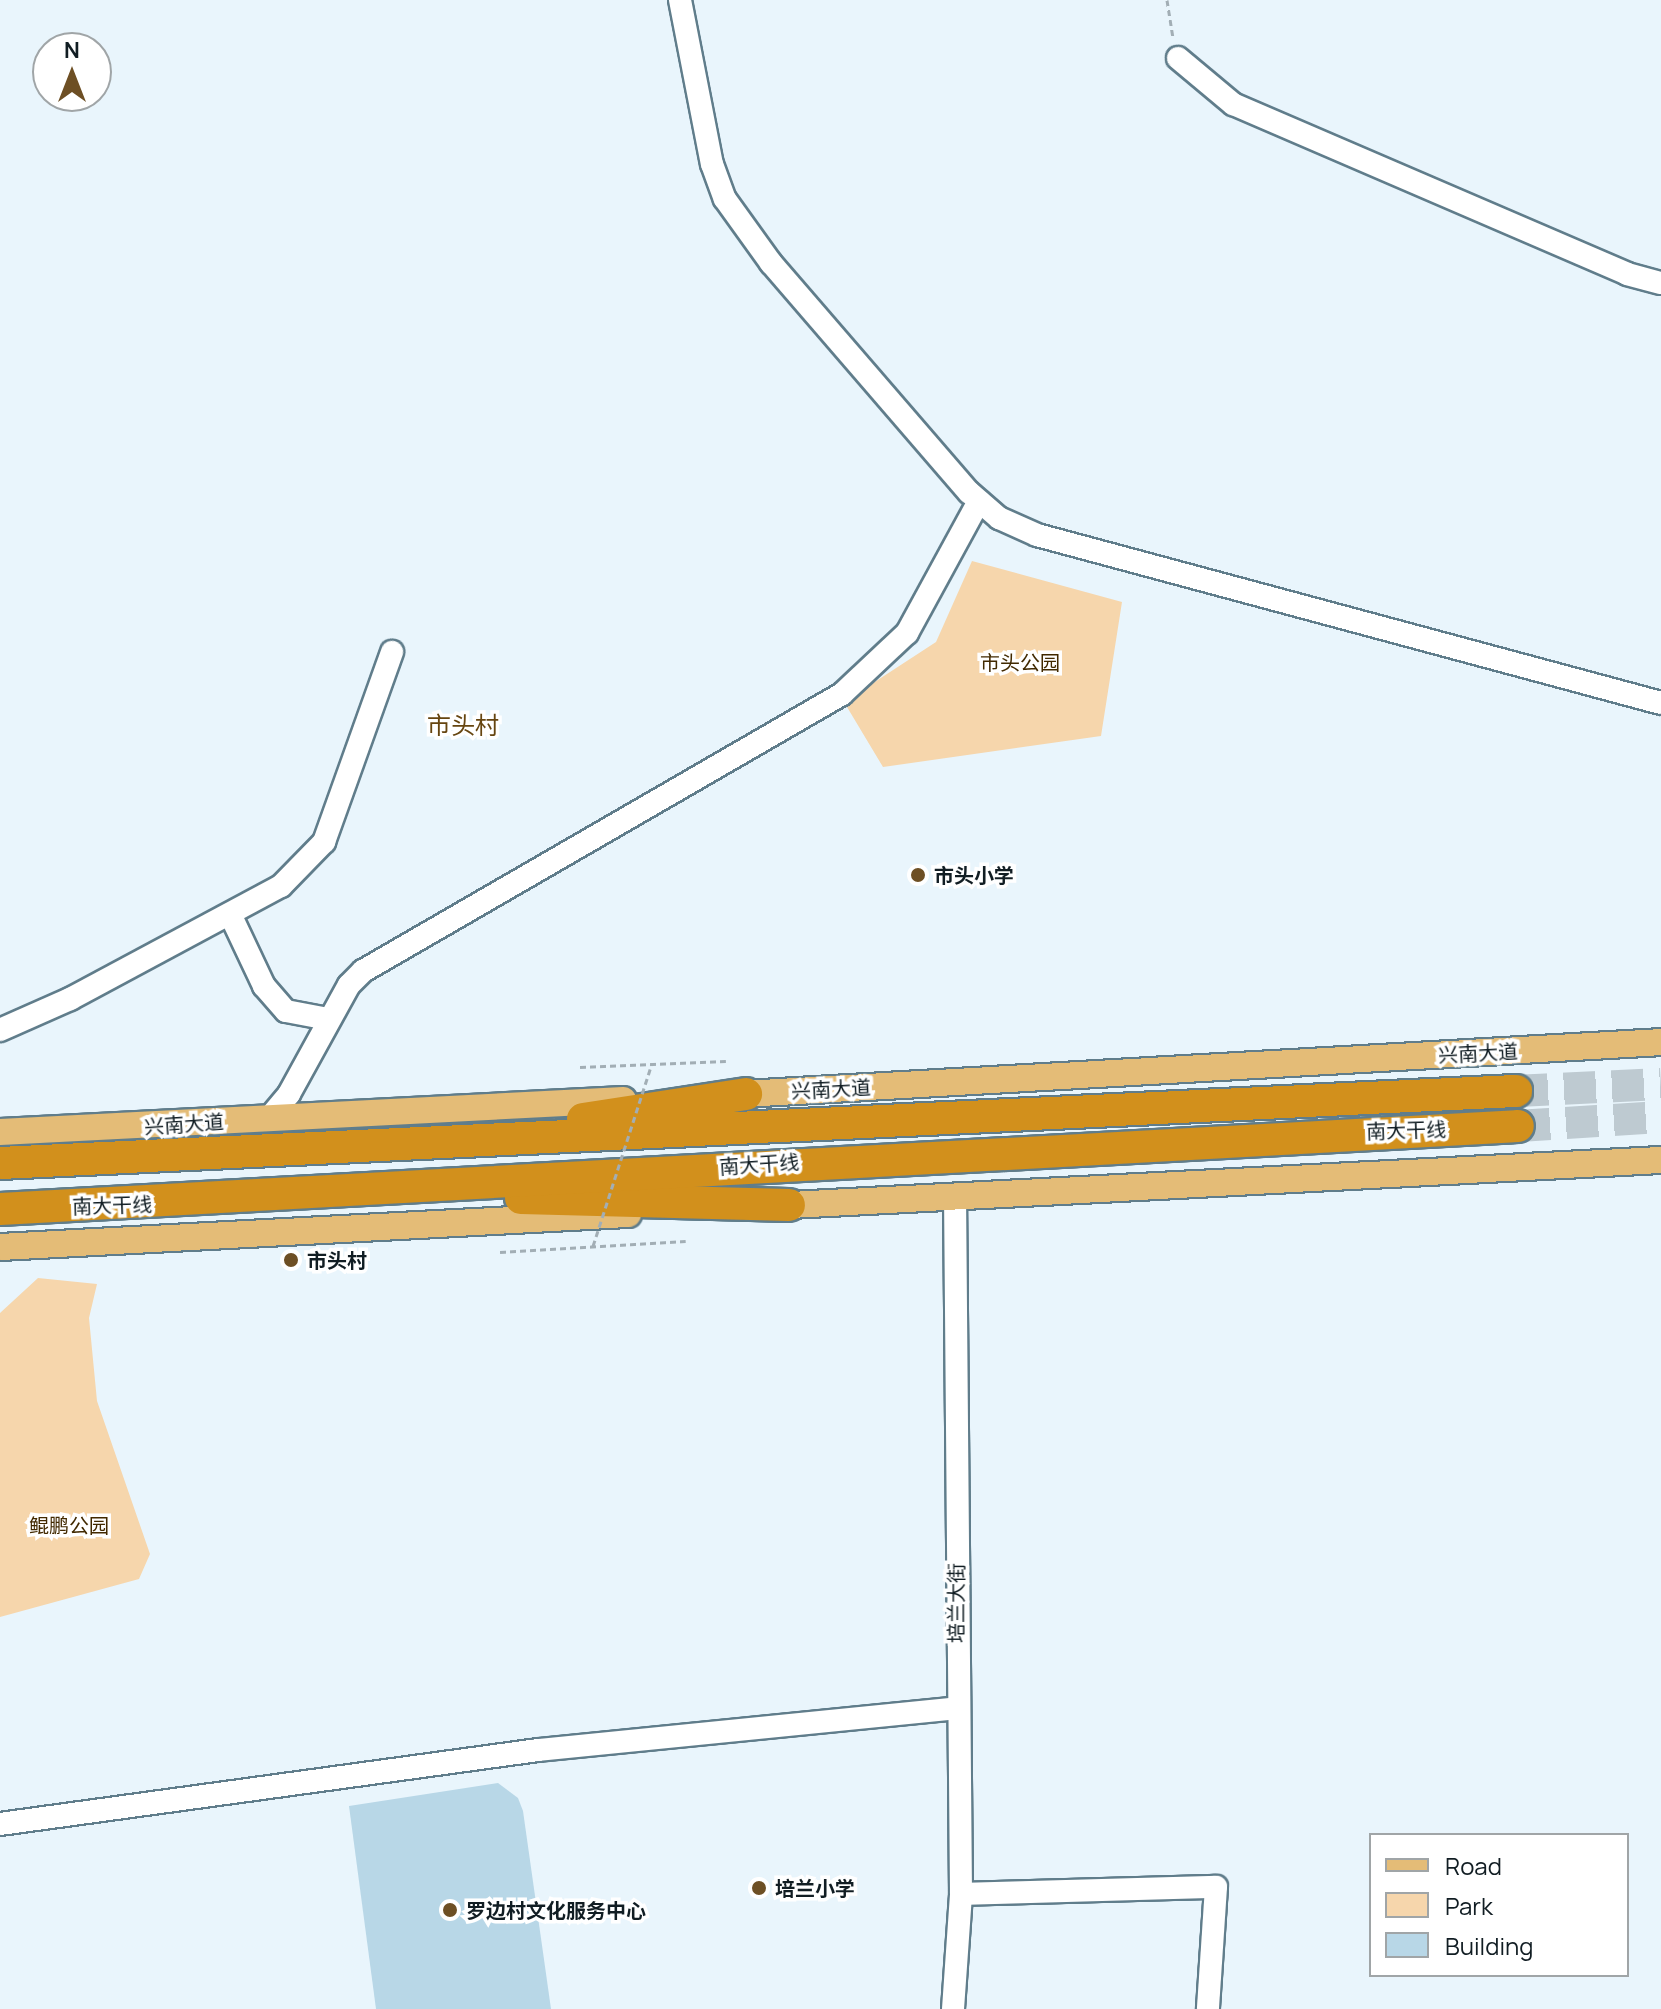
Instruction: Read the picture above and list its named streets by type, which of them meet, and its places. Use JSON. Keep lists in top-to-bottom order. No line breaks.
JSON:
{"streets":{"highway":["南大干线"],"main road":["兴南大道"],"street":["培兰大街"]},"districts":["市头村"],"parks":["市头公园","鲲鹏公园"],"places":["市头小学","市头村","培兰小学","罗边村文化服务中心"],"legend":["Road","Park","Building"],"north":"top"}
